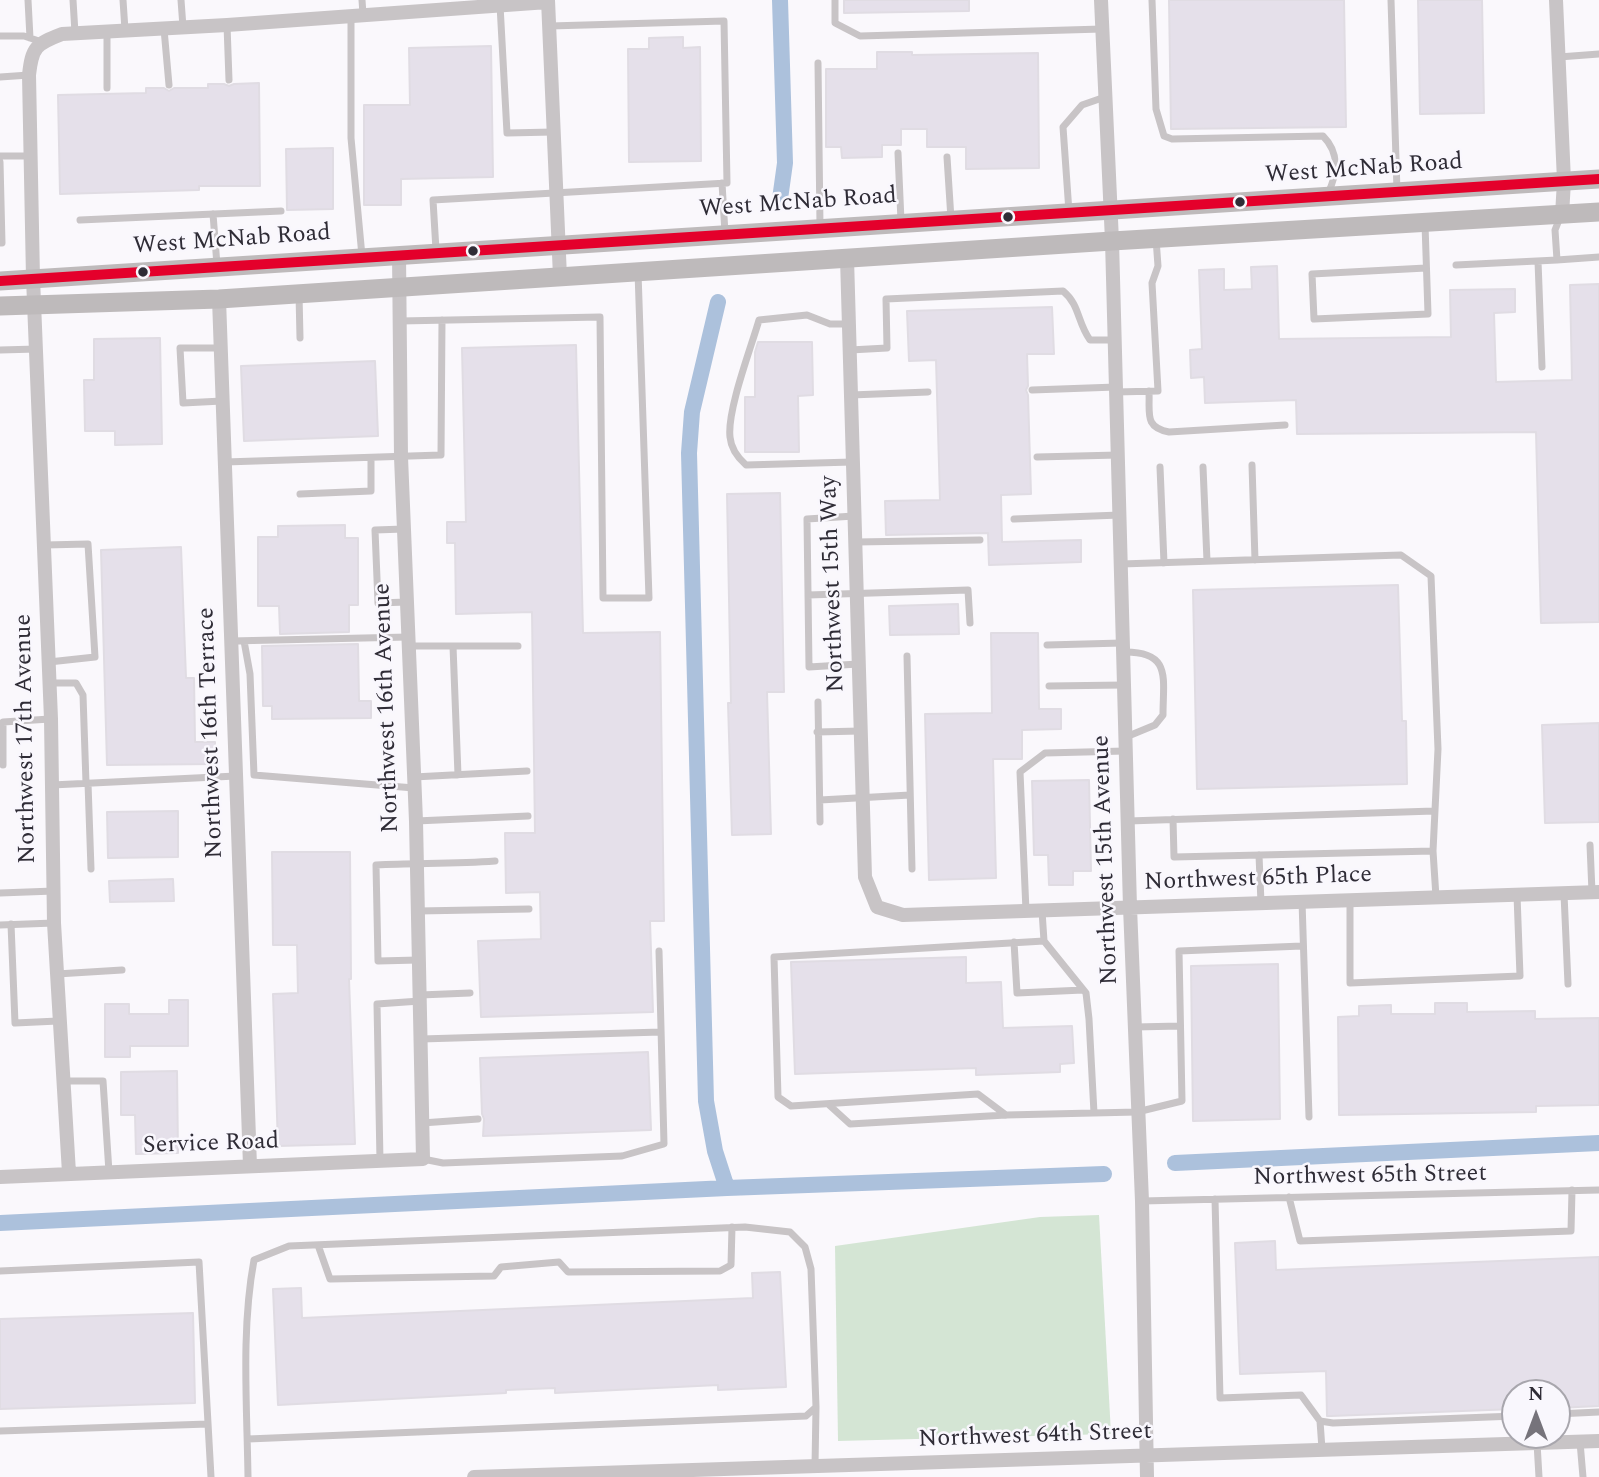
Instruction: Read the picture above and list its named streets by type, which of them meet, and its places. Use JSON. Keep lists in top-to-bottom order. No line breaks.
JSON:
{"streets":{"main road":["West McNab Road"],"street":["Northwest 15th Way","Northwest 16th Avenue","Northwest 16th Terrace","Northwest 17th Avenue","Northwest 15th Avenue","Northwest 65th Place","Service Road","Northwest 64th Street"],"lane":["Northwest 65th Street"]},"crossings":[["West McNab Road","Northwest 16th Avenue"],["West McNab Road","Northwest 17th Avenue"],["West McNab Road","Northwest 15th Avenue"],["Northwest 15th Way","Northwest 65th Place"],["Northwest 16th Avenue","Service Road"],["Northwest 16th Terrace","Service Road"],["Northwest 17th Avenue","Service Road"],["Northwest 15th Avenue","Northwest 65th Place"],["Northwest 15th Avenue","Northwest 65th Street"],["Northwest 15th Avenue","Northwest 64th Street"]],"north":"top"}
